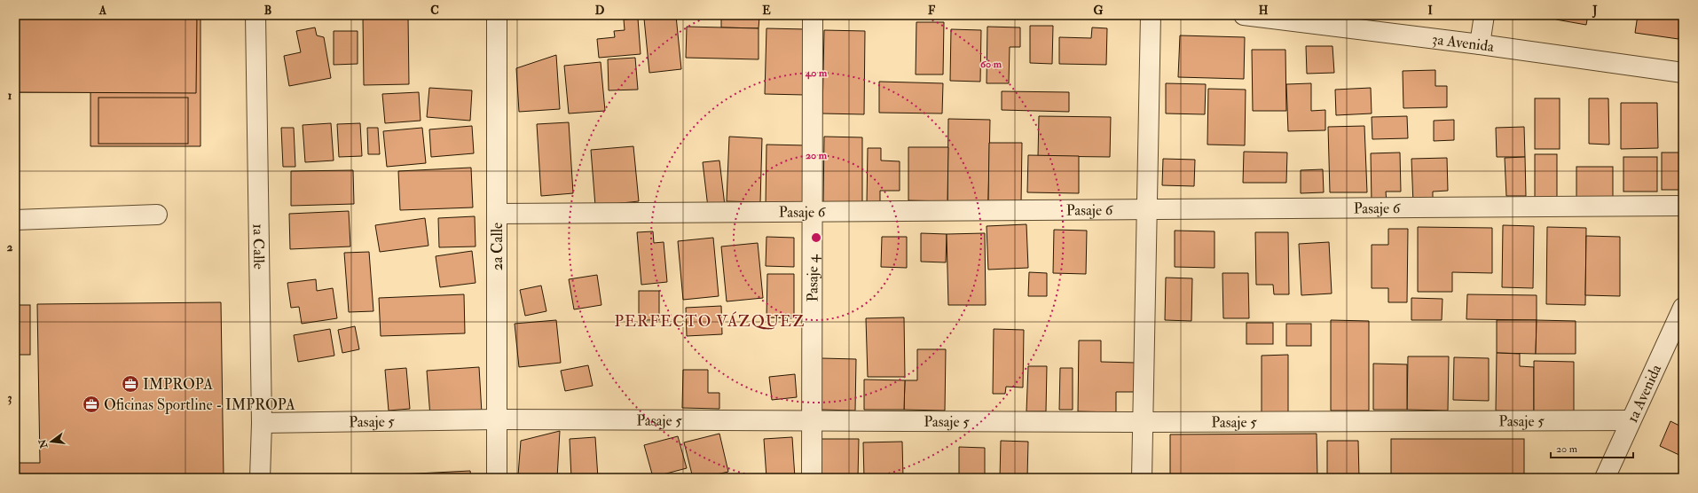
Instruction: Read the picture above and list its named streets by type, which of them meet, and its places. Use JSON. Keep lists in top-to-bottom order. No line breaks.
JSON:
{"streets":{"street":["3a Avenida","Pasaje 6","1a Calle","2a Calle","Pasaje 4","1a Avenida","Pasaje 5"]},"crossings":[["Pasaje 6","2a Calle"],["Pasaje 6","Pasaje 4"],["1a Calle","Pasaje 5"],["2a Calle","Pasaje 5"],["Pasaje 4","Pasaje 5"],["1a Avenida","Pasaje 5"]],"districts":["PERFECTO VÁZQUEZ"],"places":{"office":["IMPROPA","Oficinas Sportline - IMPROPA"]},"scale_bar":"20 m","north":"left","grid":{"columns":["A","B","C","D","E","F","G","H","I","J"],"rows":["1","2","3"]},"rings":["60 m","40 m","20 m"]}
